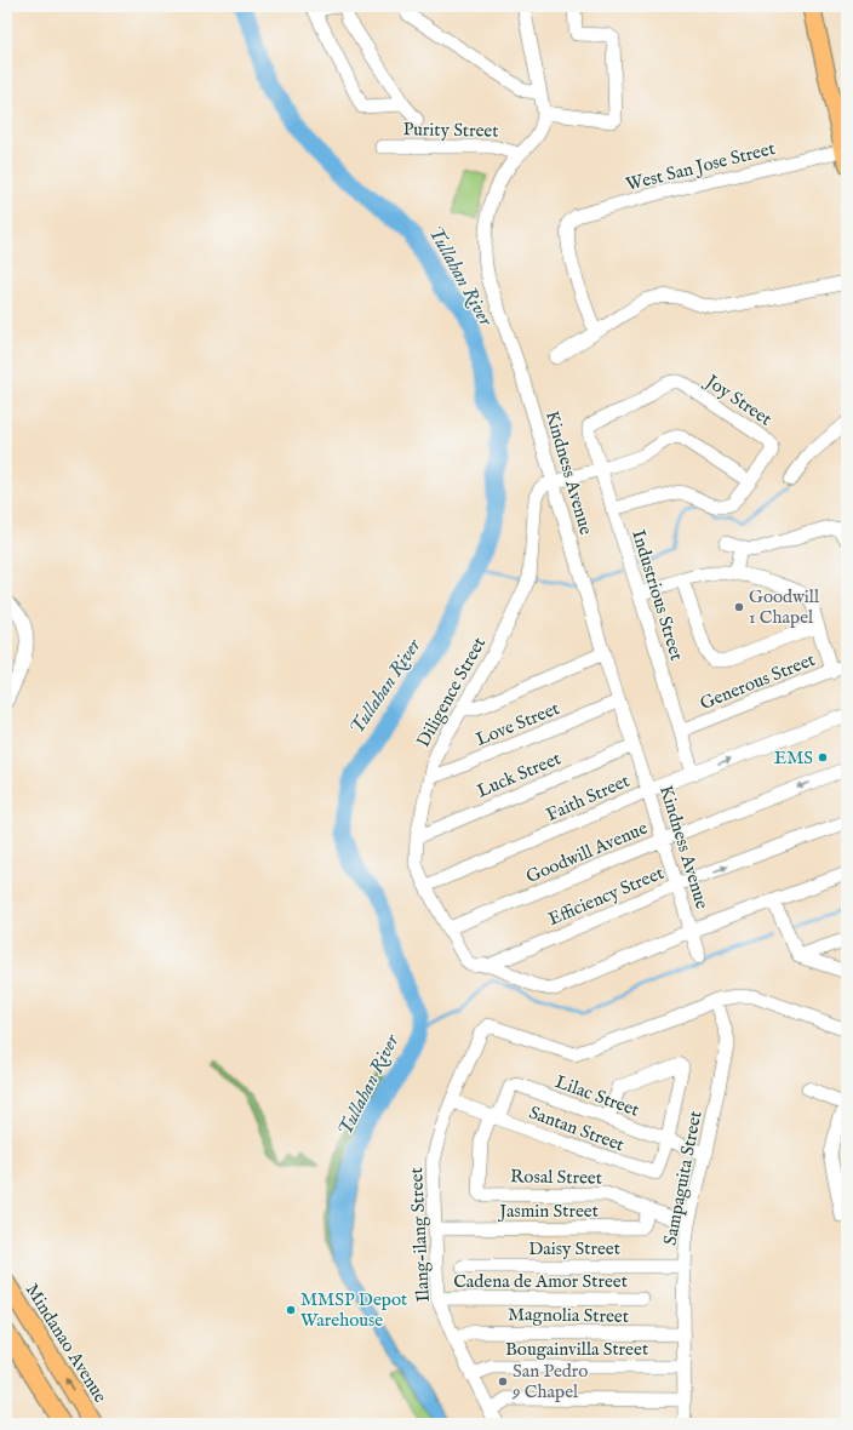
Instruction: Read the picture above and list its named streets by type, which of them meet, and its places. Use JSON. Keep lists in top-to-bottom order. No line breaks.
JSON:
{"streets":{"main road":["Mindanao Avenue"],"street":["Purity Street","West San Jose Street","Joy Street","Kindness Avenue","Industrious Street","Generous Street","Diligence Street","Love Street","Luck Street","Faith Street","Goodwill Avenue","Efficiency Street","Lilac Street","Santan Street","Rosal Street","Sampaguita Street","Jasmin Street","Ilang-ilang Street","Daisy Street","Cadena de Amor Street","Magnolia Street","Bougainvilla Street"]},"crossings":[["Purity Street","Kindness Avenue"],["Joy Street","Industrious Street"],["Joy Street","Diligence Street"],["Kindness Avenue","Diligence Street"],["Kindness Avenue","Love Street"],["Kindness Avenue","Luck Street"],["Kindness Avenue","Faith Street"],["Kindness Avenue","Goodwill Avenue"],["Kindness Avenue","Efficiency Street"],["Industrious Street","Generous Street"],["Industrious Street","Diligence Street"],["Industrious Street","Faith Street"],["Diligence Street","Love Street"],["Diligence Street","Luck Street"],["Diligence Street","Faith Street"],["Diligence Street","Goodwill Avenue"],["Diligence Street","Efficiency Street"],["Lilac Street","Santan Street"],["Lilac Street","Rosal Street"],["Lilac Street","Sampaguita Street"],["Santan Street","Ilang-ilang Street"],["Rosal Street","Sampaguita Street"],["Rosal Street","Jasmin Street"],["Sampaguita Street","Ilang-ilang Street"],["Sampaguita Street","Daisy Street"],["Sampaguita Street","Magnolia Street"],["Sampaguita Street","Bougainvilla Street"],["Jasmin Street","Ilang-ilang Street"],["Ilang-ilang Street","Cadena de Amor Street"],["Ilang-ilang Street","Magnolia Street"],["Ilang-ilang Street","Bougainvilla Street"]],"one_way":["Faith Street","Goodwill Avenue","Efficiency Street"],"water":["Tullahan River"],"places":["Goodwill 1 Chapel","EMS","MMSP Depot Warehouse","San Pedro 9 Chapel"]}
